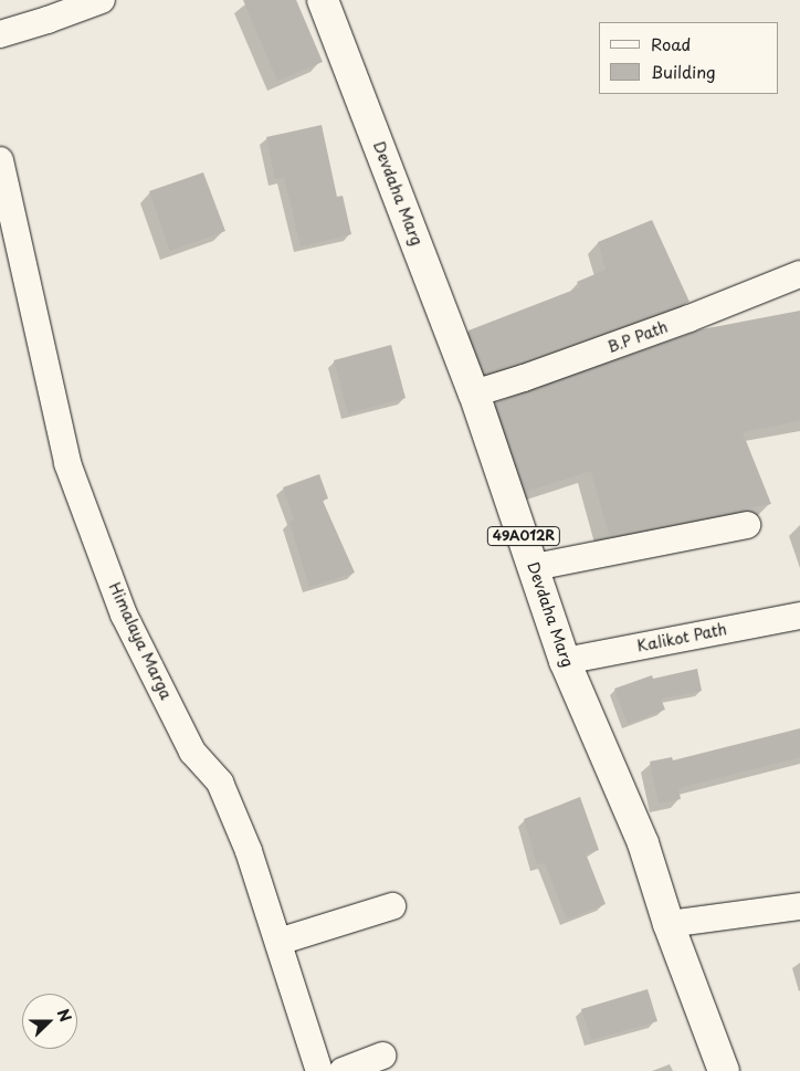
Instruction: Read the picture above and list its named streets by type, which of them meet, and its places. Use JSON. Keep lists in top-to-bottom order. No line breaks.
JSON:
{"streets":{"main road":["Devdaha Marg","49A012R"],"street":["B.P Path","Kalikot Path","Himalaya Marga"]},"crossings":[["Devdaha Marg","B.P Path"],["Devdaha Marg","Kalikot Path"]],"legend":["Road","Building"],"north":"right"}
